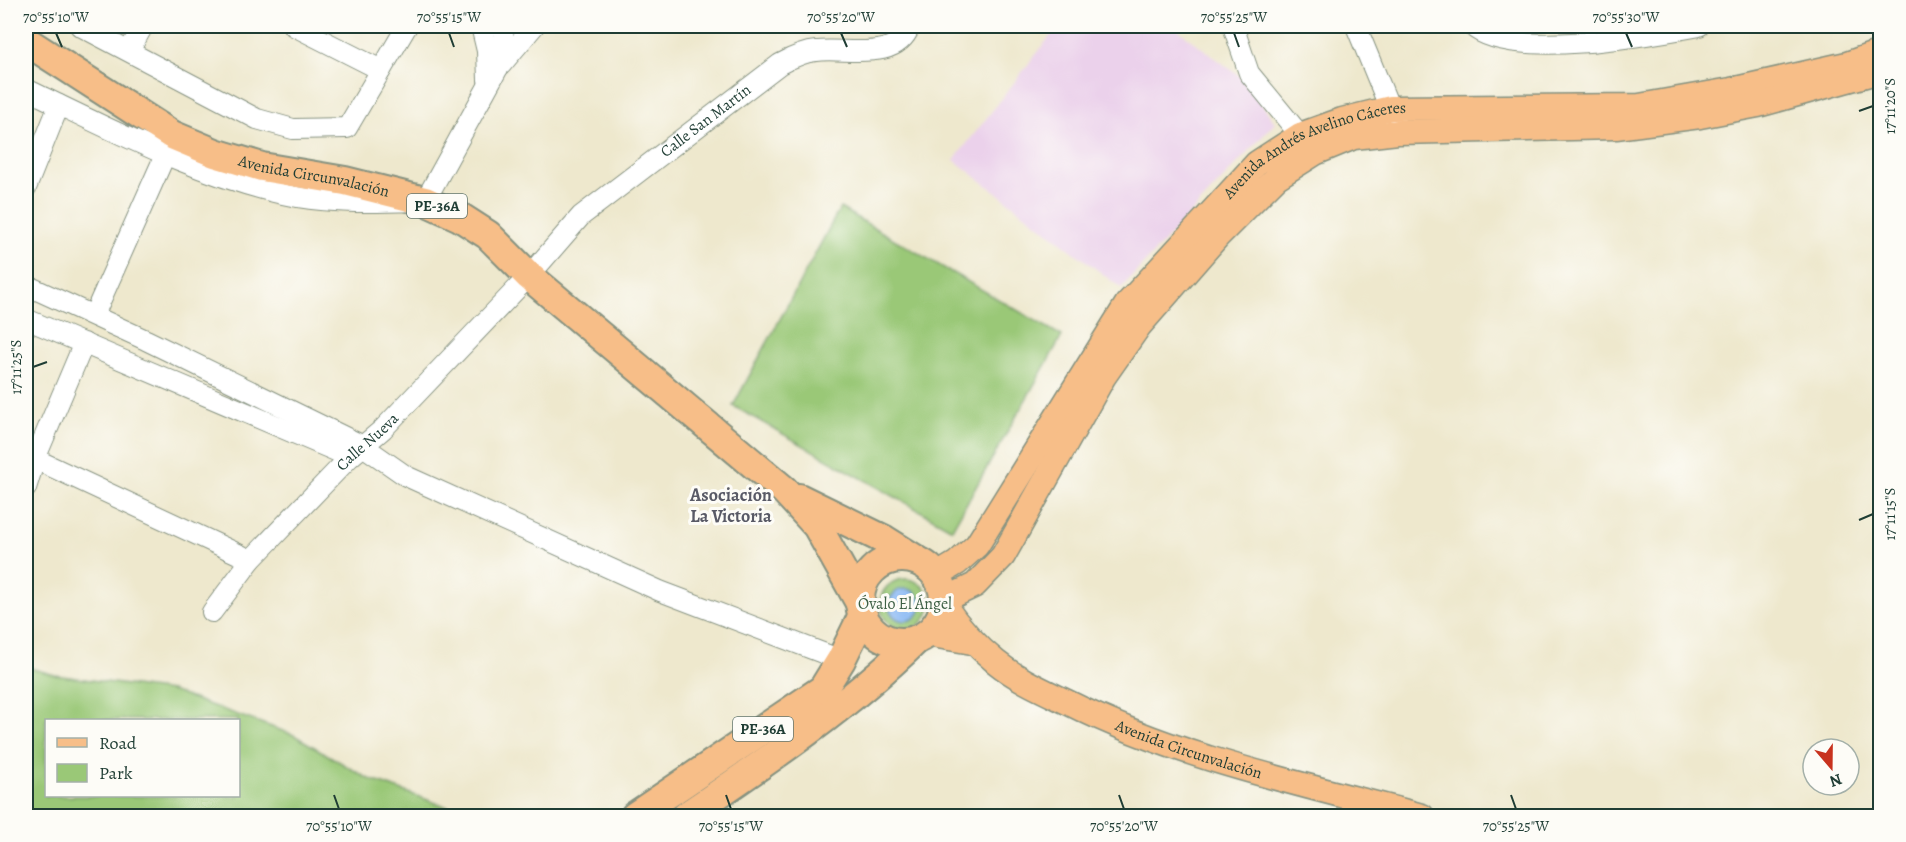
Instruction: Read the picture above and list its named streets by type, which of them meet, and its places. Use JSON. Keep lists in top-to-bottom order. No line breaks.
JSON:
{"streets":{"highway":["Avenida Circunvalación","PE-36A"],"main road":["Avenida Andrés Avelino Cáceres"],"street":["Calle San Martín","Calle Nueva"]},"crossings":[["Calle San Martín","Avenida Circunvalación"],["Calle San Martín","Calle Nueva"],["Avenida Andrés Avelino Cáceres","Avenida Circunvalación"],["Avenida Andrés Avelino Cáceres","PE-36A"],["Avenida Circunvalación","PE-36A"],["Avenida Circunvalación","Calle Nueva"]],"districts":["Asociación La Victoria"],"parks":["Óvalo El Ángel"],"legend":["Road","Park"],"north":"bottom","coordinates":["70°55'10\"W","70°55'15\"W","70°55'20\"W","70°55'25\"W","70°55'30\"W","17°11'20\"S","17°11'25\"S","17°11'15\"S"]}
